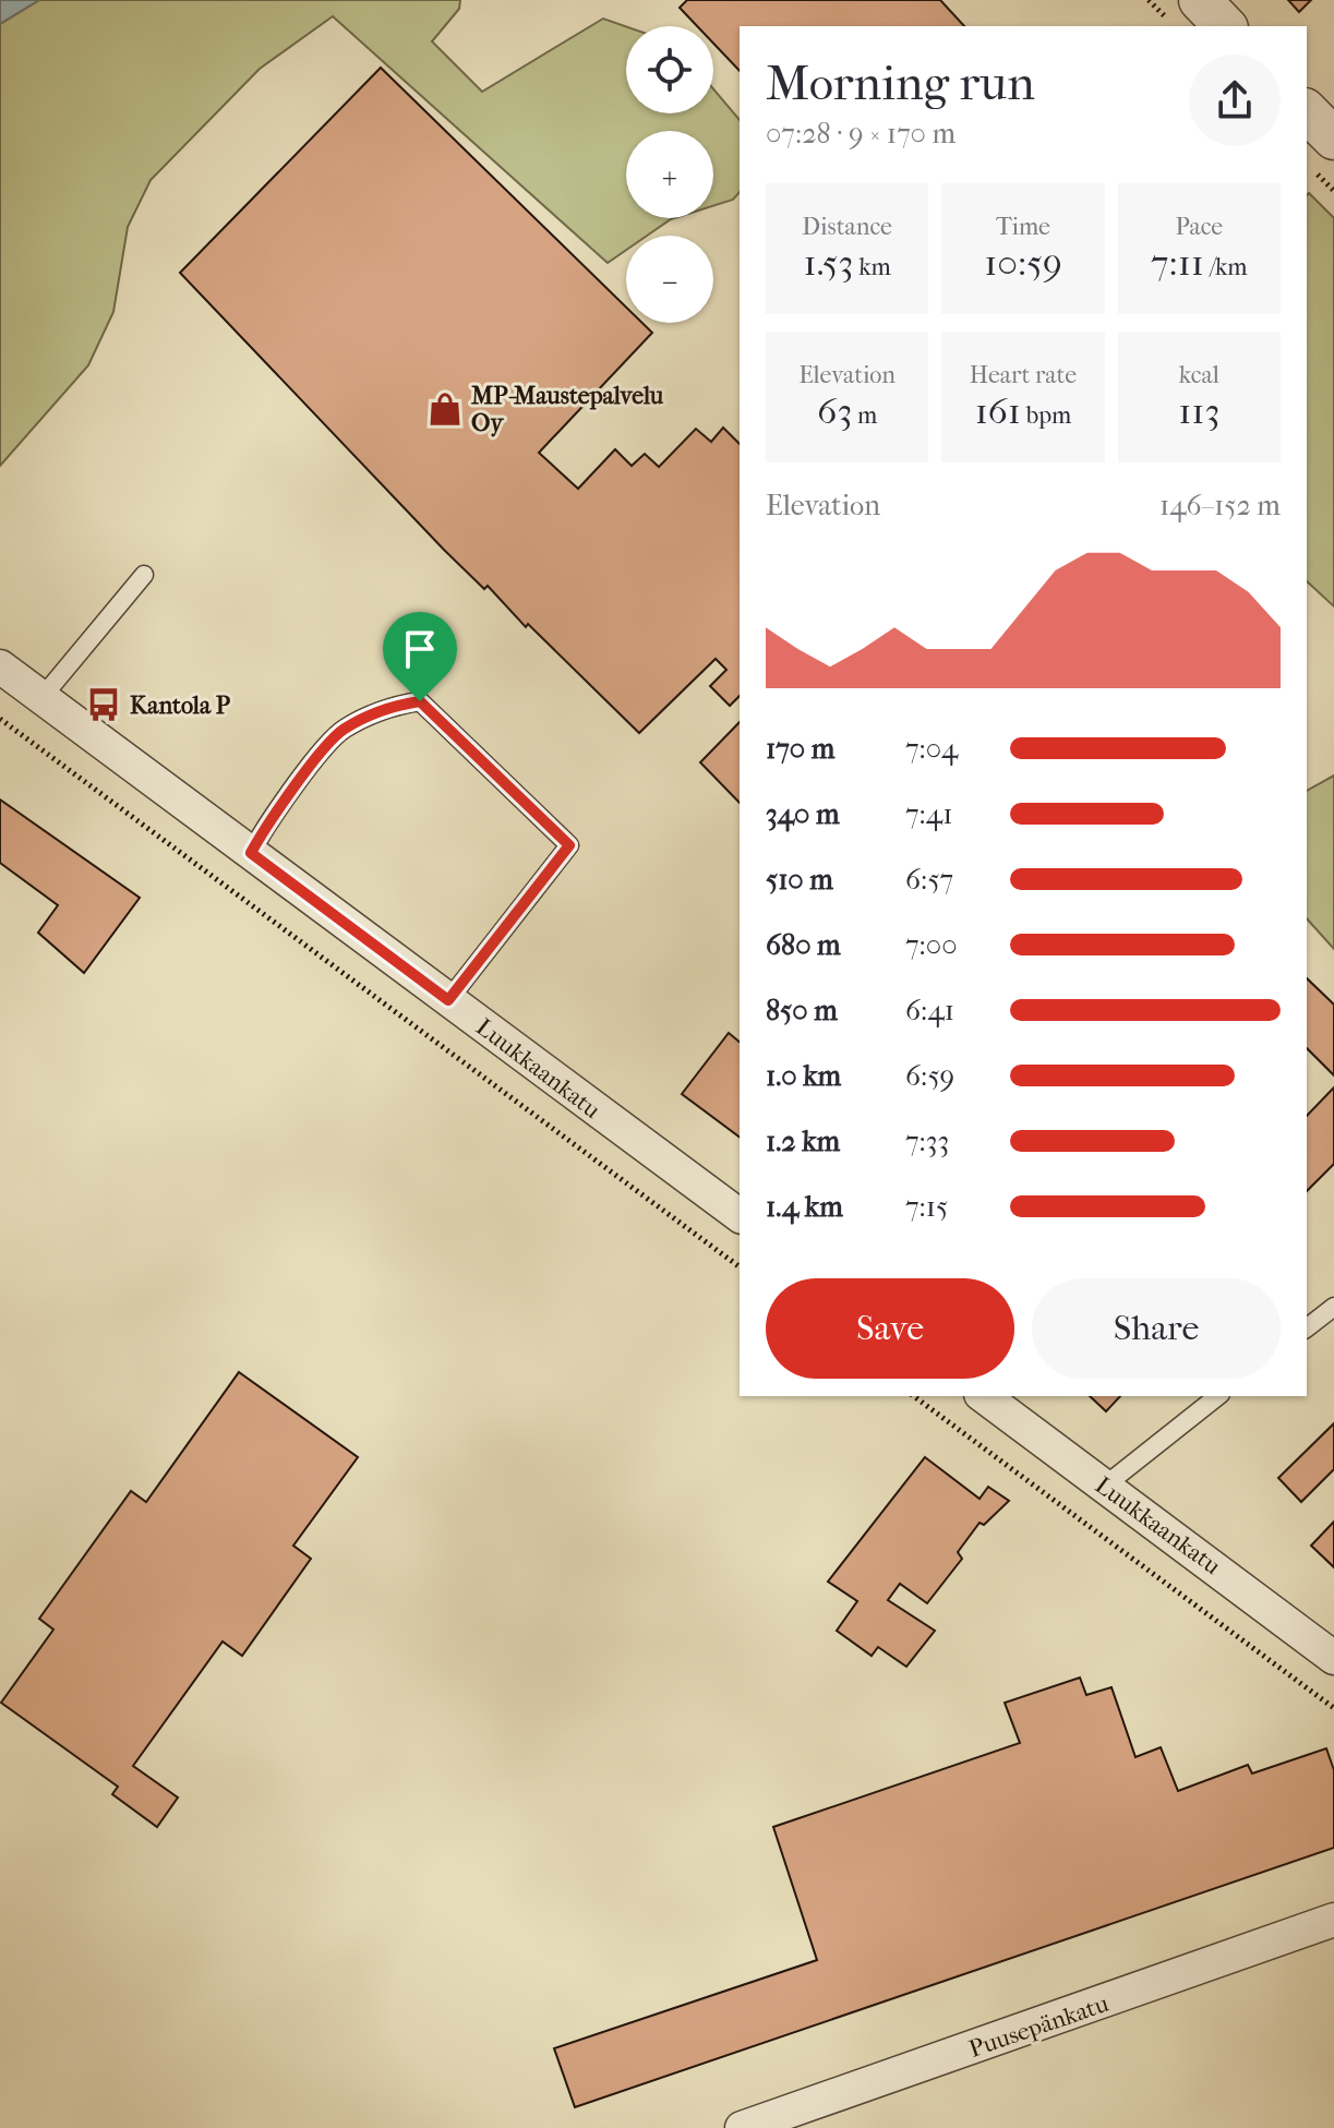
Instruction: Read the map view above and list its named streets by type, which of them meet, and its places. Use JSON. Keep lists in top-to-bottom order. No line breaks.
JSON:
{"streets":{"street":["Luukkaankatu","Puusepänkatu"]},"places":{"shop":["MP-Maustepalvelu Oy"],"bus stop":["Kantola P"]},"page":{"map_buttons":["+","−"],"heading":["Morning run","07:28 · 9 × 170 m"],"stats":[["Distance","1.53 km"],["Time","10:59"],["Pace","7:11 /km"],["Elevation","63 m"],["Heart rate","161 bpm"],["kcal","113"]],"chart":["Elevation","146–152 m"],"list":[{"name":"170 m","note":"7:04"},{"name":"340 m","note":"7:41"},{"name":"510 m","note":"6:57"},{"name":"680 m","note":"7:00"},{"name":"850 m","note":"6:41"},{"name":"1.0 km","note":"6:59"},{"name":"1.2 km","note":"7:33"},{"name":"1.4 km","note":"7:15"}],"buttons":["Save","Share"]}}
